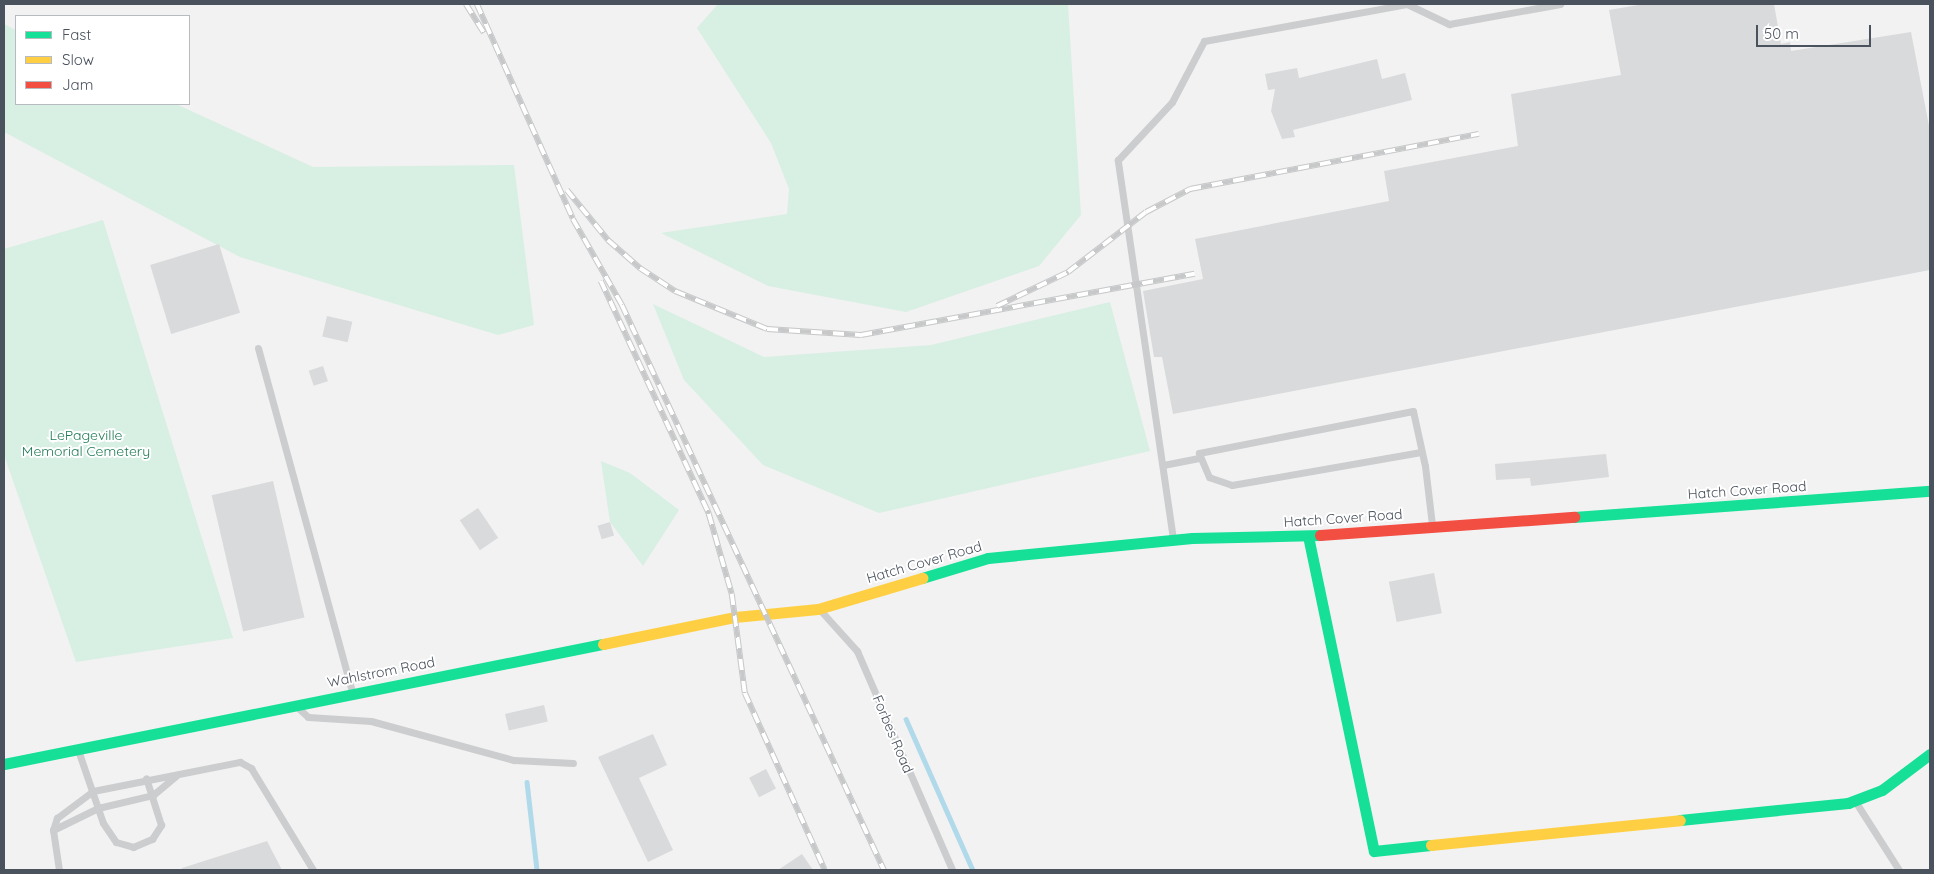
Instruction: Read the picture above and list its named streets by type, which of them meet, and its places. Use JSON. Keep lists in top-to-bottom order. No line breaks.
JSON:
{"streets":{"street":["Hatch Cover Road","Wahlstrom Road"],"lane":["Forbes Road"]},"crossings":[["Hatch Cover Road","Wahlstrom Road"],["Hatch Cover Road","Forbes Road"]],"parks":["LePageville Memorial Cemetery"],"legend":["Fast","Slow","Jam"],"scale_bar":"50 m"}
